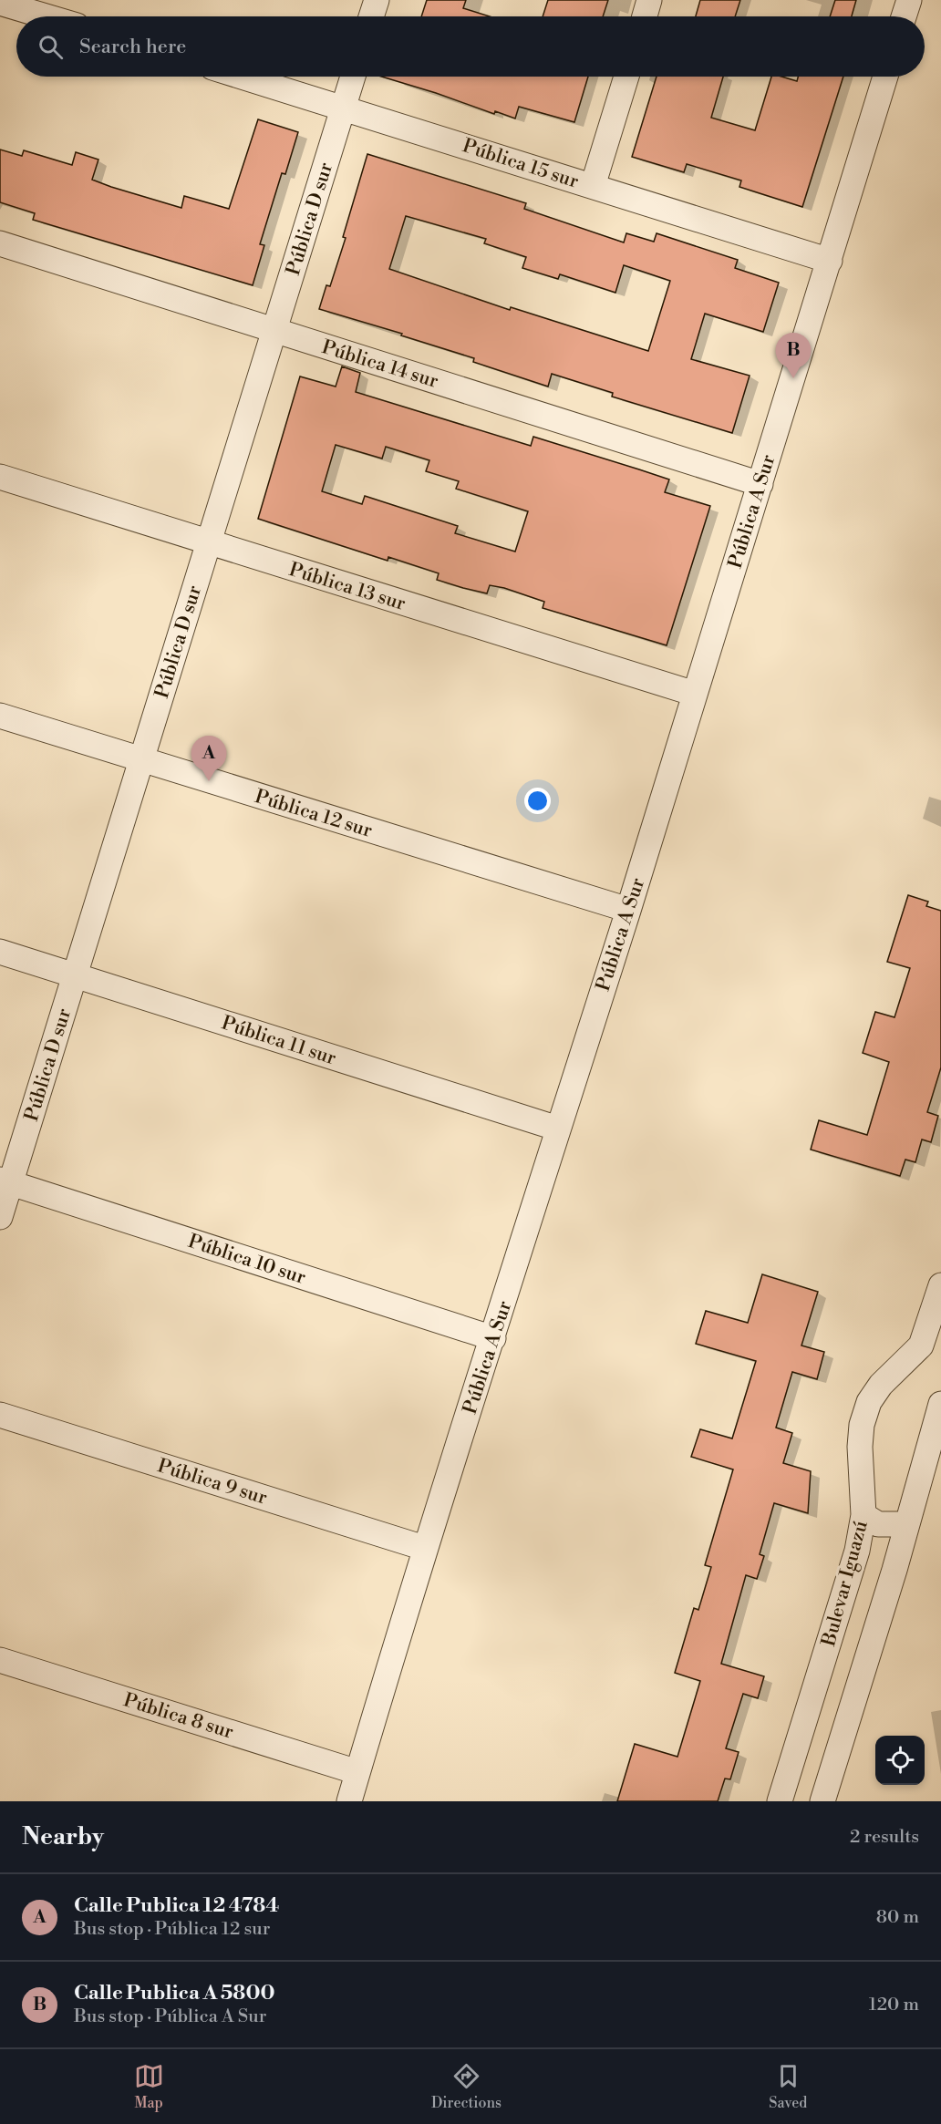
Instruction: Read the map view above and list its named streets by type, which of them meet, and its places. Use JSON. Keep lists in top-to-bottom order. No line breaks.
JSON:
{"streets":{"street":["Pública 15 sur","Pública D sur","Pública 14 sur","Pública A Sur","Pública 13 sur","Pública 12 sur","Pública 11 sur","Pública 10 sur","Pública 9 sur","Bulevar Iguazú","Pública 8 sur"]},"crossings":[["Pública 15 sur","Pública D sur"],["Pública 15 sur","Pública A Sur"],["Pública D sur","Pública 14 sur"],["Pública D sur","Pública 13 sur"],["Pública D sur","Pública 12 sur"],["Pública D sur","Pública 11 sur"],["Pública D sur","Pública 10 sur"],["Pública 14 sur","Pública A Sur"],["Pública A Sur","Pública 13 sur"],["Pública A Sur","Pública 12 sur"],["Pública A Sur","Pública 11 sur"],["Pública A Sur","Pública 10 sur"],["Pública A Sur","Pública 9 sur"],["Pública A Sur","Pública 8 sur"]],"page":{"search":"Search here","pins":["B","A"],"heading":["Nearby","2 results"],"list":[{"mark":"A","name":"Calle Publica 12 4784","note":"Bus stop · Pública 12 sur","value":"80 m"},{"mark":"B","name":"Calle Publica A 5800","note":"Bus stop · Pública A Sur","value":"120 m"}],"nav":["Map","Directions","Saved"]}}
